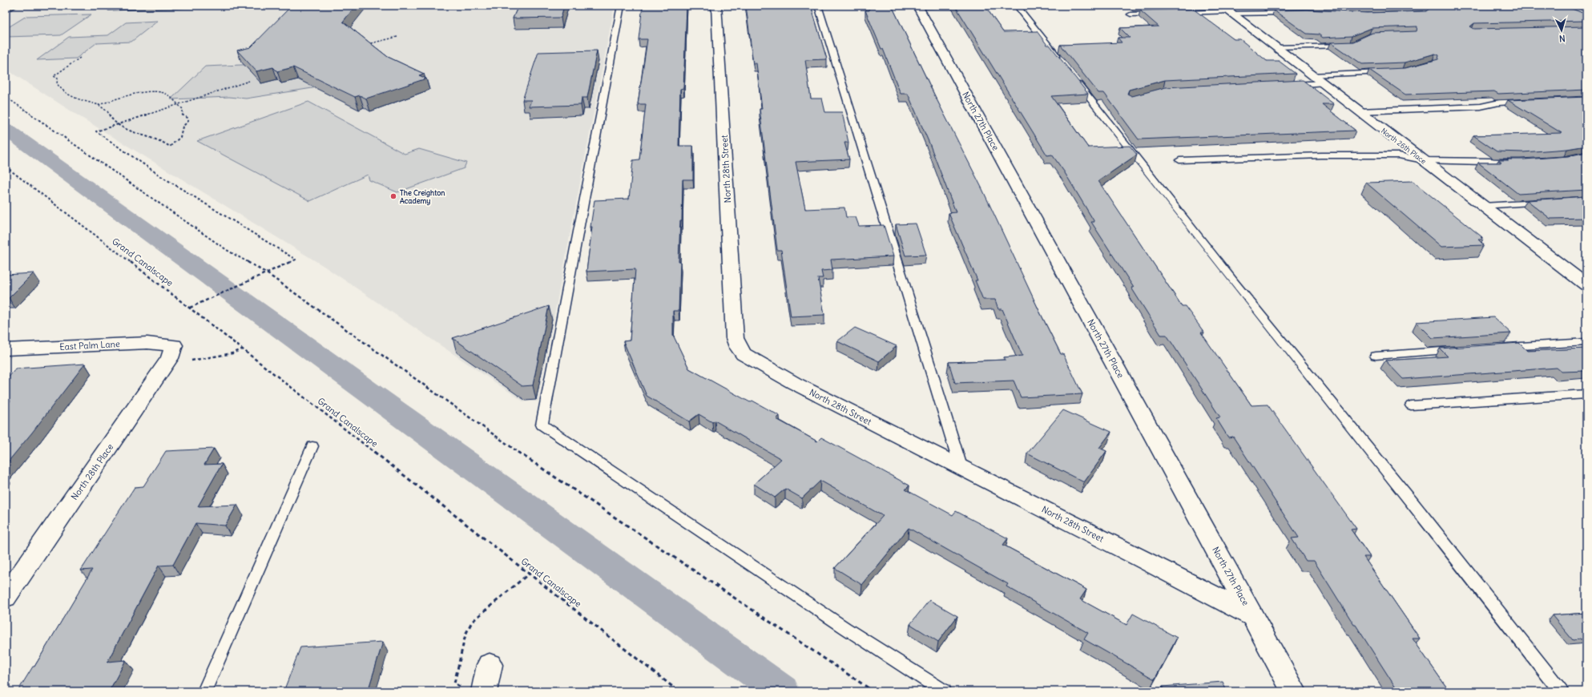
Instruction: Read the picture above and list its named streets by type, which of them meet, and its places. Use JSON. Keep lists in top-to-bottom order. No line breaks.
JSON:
{"streets":{"street":["North 27th Place","North 26th Place","North 28th Street","East Palm Lane","North 28th Place"],"path":["Grand Canalscape"]},"crossings":[["North 27th Place","North 28th Street"],["East Palm Lane","North 28th Place"]],"places":["The Creighton Academy"],"north":"bottom"}
